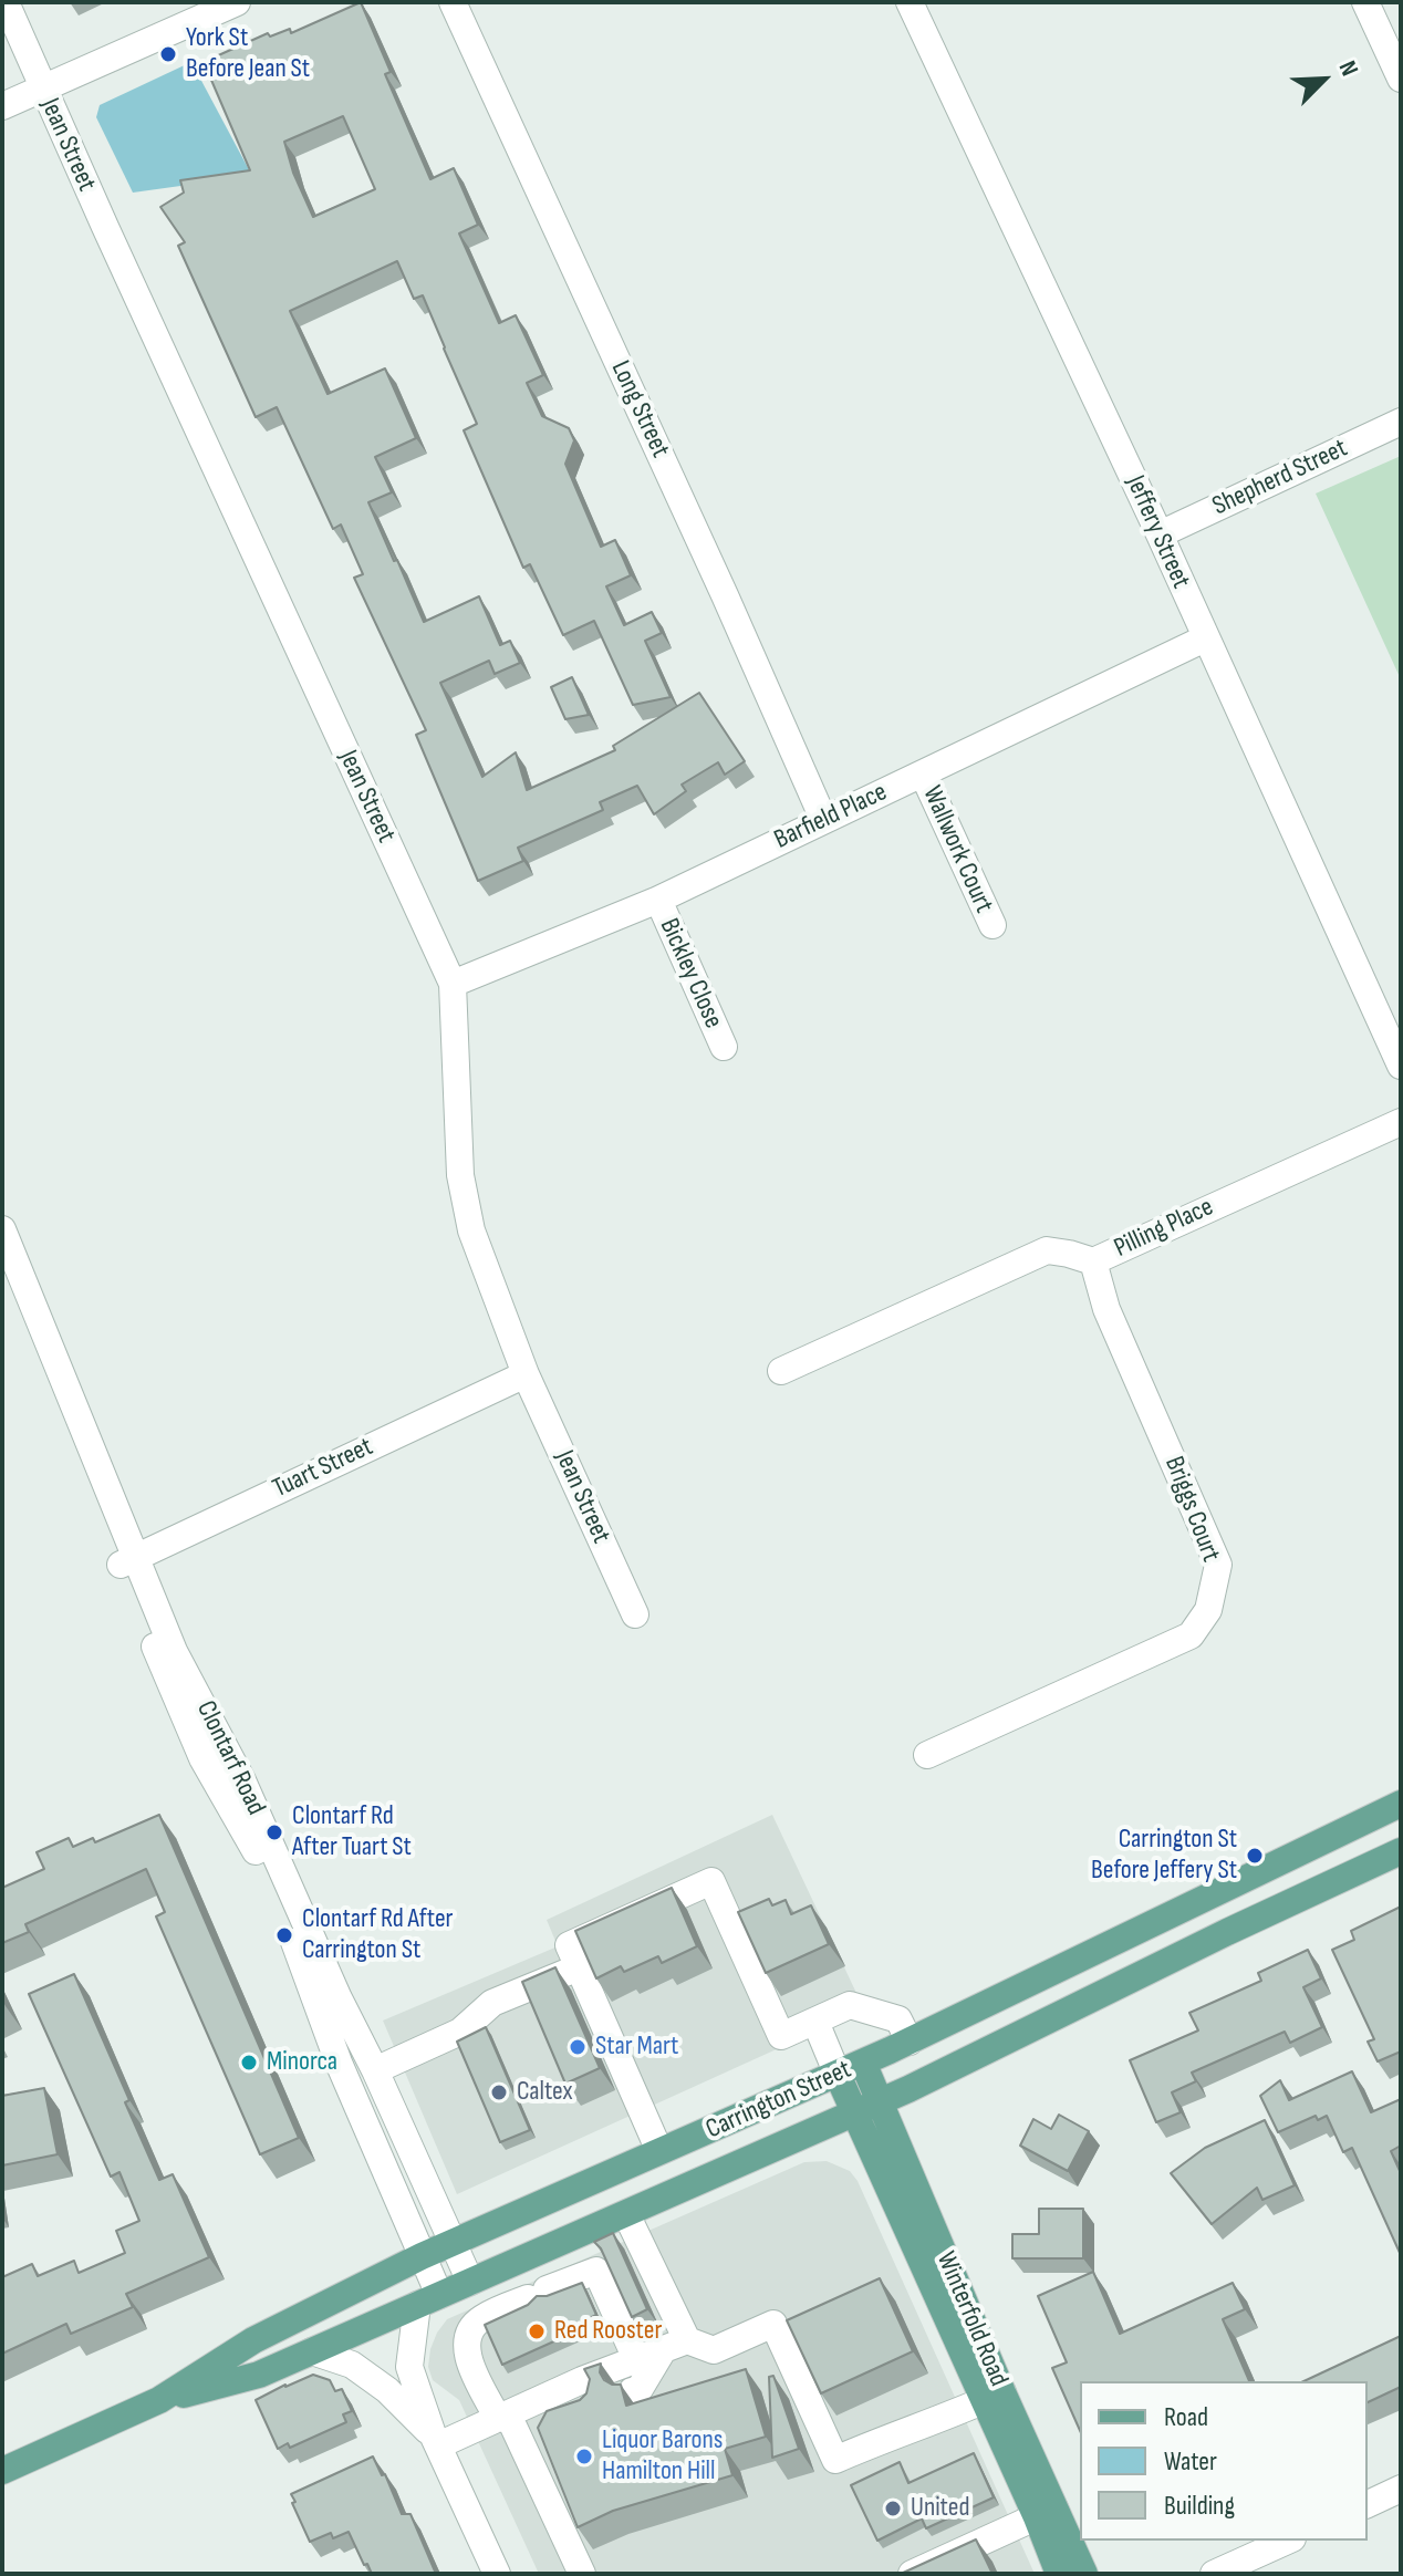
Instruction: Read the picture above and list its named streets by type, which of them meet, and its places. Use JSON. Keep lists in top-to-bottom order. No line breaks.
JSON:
{"streets":{"main road":["Carrington Street","Winterfold Road"],"street":["Jean Street","Long Street","Shepherd Street","Jeffery Street","Barfield Place","Wallwork Court","Bickley Close","Pilling Place","Tuart Street","Briggs Court","Clontarf Road"]},"crossings":[["Jean Street","Barfield Place"],["Jean Street","Tuart Street"],["Long Street","Barfield Place"],["Shepherd Street","Jeffery Street"],["Jeffery Street","Barfield Place"],["Barfield Place","Wallwork Court"],["Barfield Place","Bickley Close"],["Pilling Place","Briggs Court"],["Tuart Street","Clontarf Road"],["Clontarf Road","Carrington Street"],["Carrington Street","Winterfold Road"]],"places":["York St Before Jean St","Clontarf Rd After Tuart St","Carrington St Before Jeffery St","Clontarf Rd After Carrington St","Star Mart","Minorca","Caltex","Red Rooster","Liquor Barons Hamilton Hill","United"],"legend":["Road","Water","Building"],"north":"top right"}
